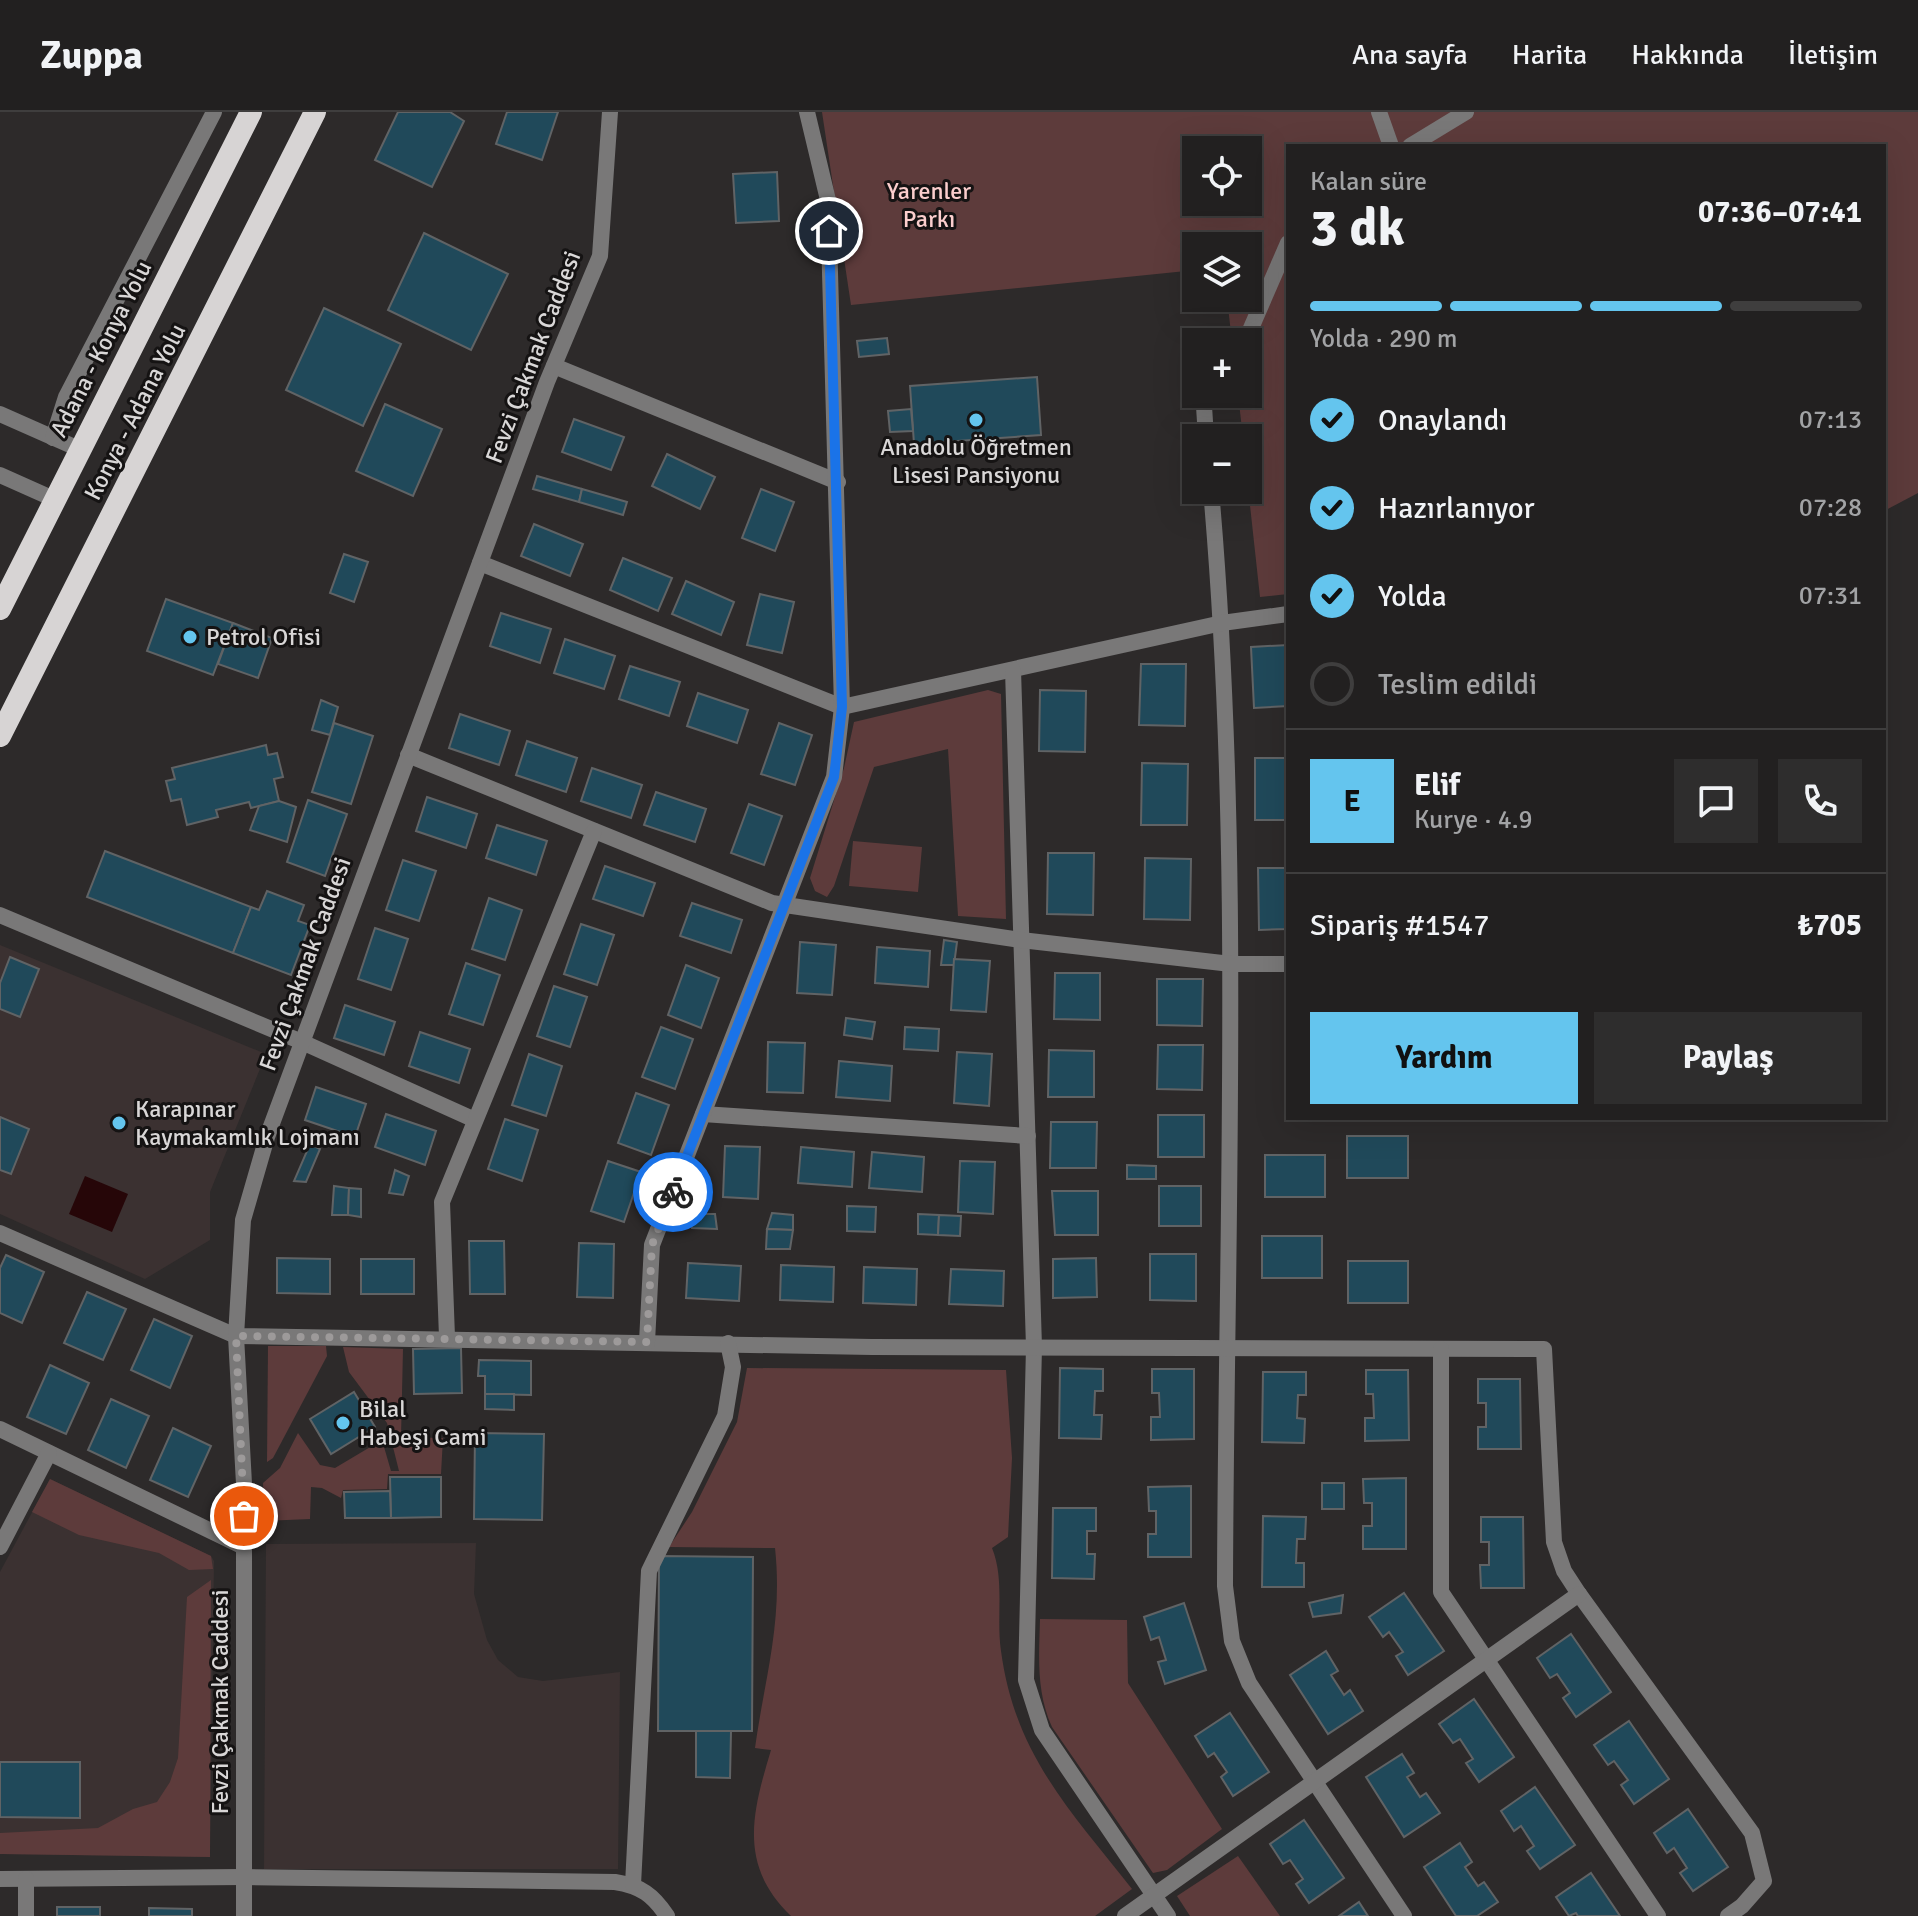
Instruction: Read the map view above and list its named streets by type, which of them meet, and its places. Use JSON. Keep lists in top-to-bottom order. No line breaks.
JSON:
{"streets":{"highway":["Adana - Konya Yolu","Konya - Adana Yolu"],"street":["Fevzi Çakmak Caddesi"]},"parks":["Yarenler Parkı"],"places":["Anadolu Öğretmen Lisesi Pansiyonu","Petrol Ofisi","Karapınar Kaymakamlık Lojmanı","Bilal Habeşi Cami"],"page":{"header":"Zuppa","nav":["Ana sayfa","Harita","Hakkında","İletişim"],"map_buttons":["+","−"],"heading":["3 dk","Kalan süre","07:36–07:41"],"panel":["Elif","Kurye · 4.9","Sipariş #1547","₺705"],"bar":"Yolda · 290 m","list":[["Onaylandı","07:13"],["Hazırlanıyor","07:28"],["Yolda","07:31"],"Teslim edildi"],"round":"E","buttons":["Yardım","Paylaş"]}}
